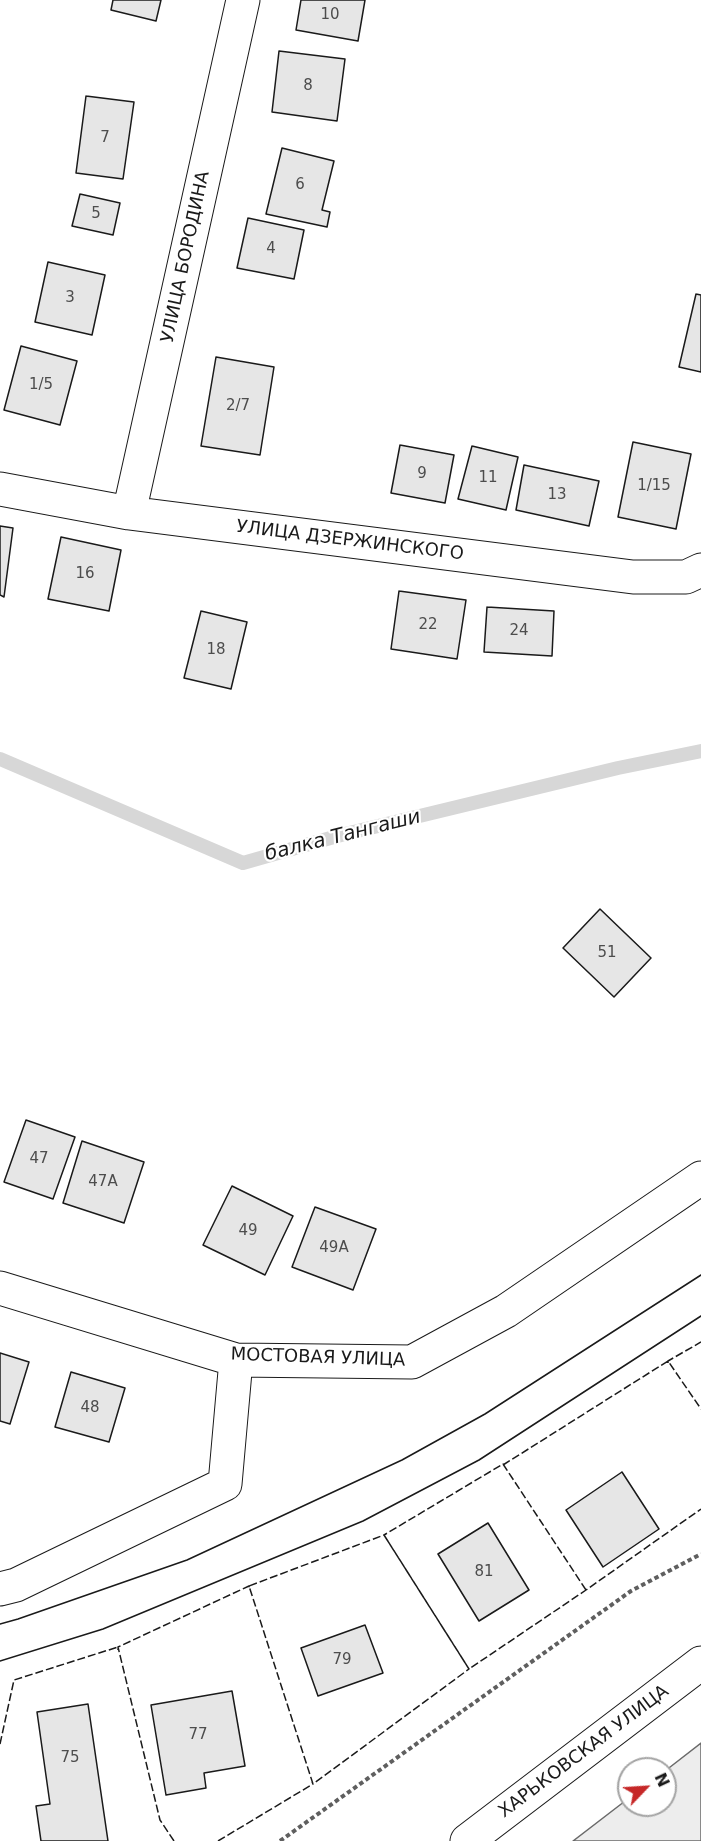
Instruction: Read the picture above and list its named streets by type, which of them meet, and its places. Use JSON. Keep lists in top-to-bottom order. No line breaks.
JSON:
{"streets":{"street":["УЛИЦА БОРОДИНА","УЛИЦА ДЗЕРЖИНСКОГО","МОСТОВАЯ УЛИЦА","ХАРЬКОВСКАЯ УЛИЦА"]},"crossings":[["УЛИЦА БОРОДИНА","УЛИЦА ДЗЕРЖИНСКОГО"]],"water":["балка Тангаши"],"house_numbers":["10","8","7","6","5","4","3","1/5","2/7","9","11","1/15","13","16","22","24","18","51","47","47А","49","49А","48","81","79","77","75"],"north":"top right"}
